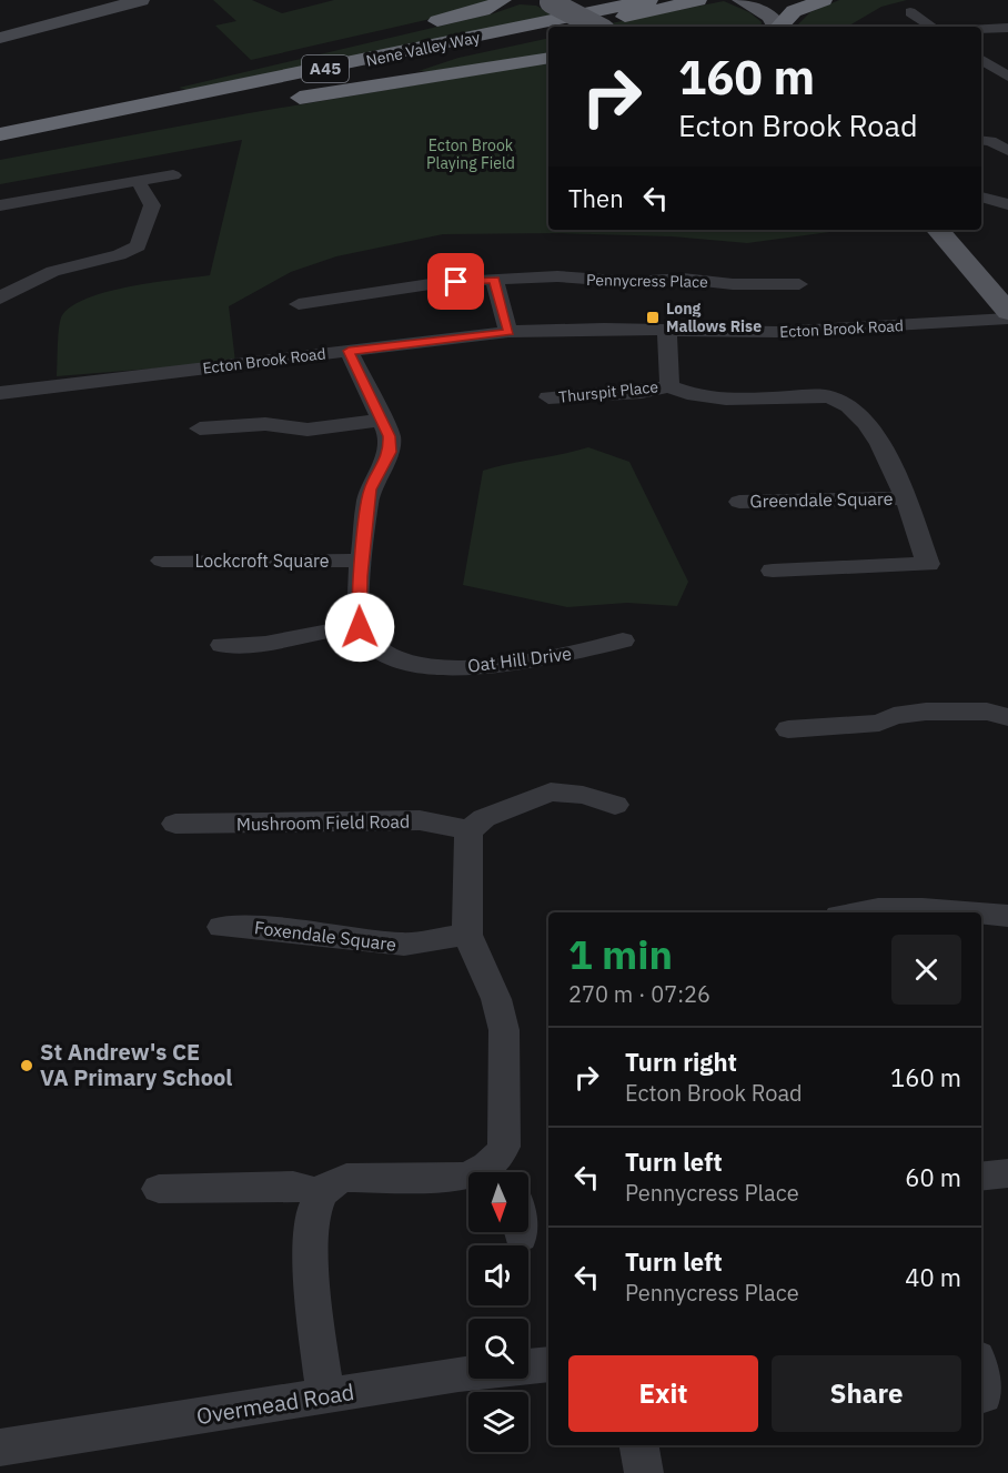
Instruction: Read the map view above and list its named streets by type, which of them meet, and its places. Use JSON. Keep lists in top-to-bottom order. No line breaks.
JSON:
{"streets":{"highway":["Nene Valley Way","A45"],"street":["Pennycress Place","Ecton Brook Road","Thurspit Place","Greendale Square","Lockcroft Square","Oat Hill Drive","Mushroom Field Road","Foxendale Square","Overmead Road"]},"parks":["Ecton Brook Playing Field"],"places":{"transit":["Long Mallows Rise"],"other":["St Andrew's CE VA Primary School"]},"north":"bottom","page":{"turn":["160 m","Ecton Brook Road"],"then":"Then","heading":["1 min","270 m · 07:26"],"list":[{"name":"Turn right","note":"Ecton Brook Road","value":"160 m"},{"name":"Turn left","note":"Pennycress Place","value":"60 m"},{"name":"Turn left","note":"Pennycress Place","value":"40 m"}],"buttons":["Exit","Share"]}}
